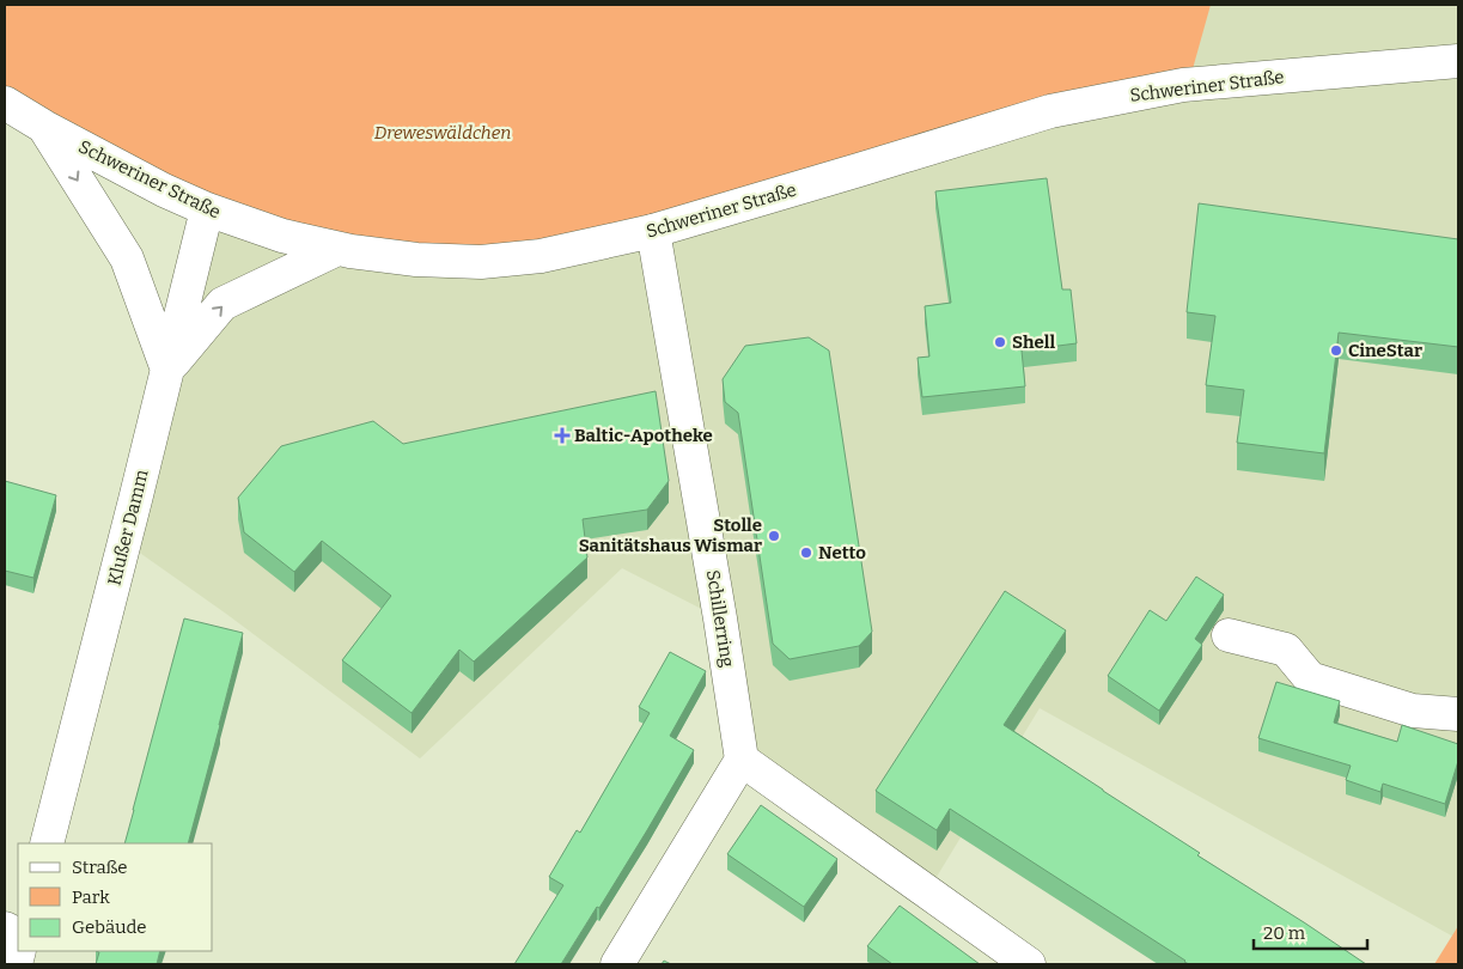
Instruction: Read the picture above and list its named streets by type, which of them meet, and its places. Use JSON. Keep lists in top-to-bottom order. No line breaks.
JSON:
{"streets":{"main road":["Schweriner Straße","Klußer Damm","Schillerring"]},"crossings":[["Schweriner Straße","Klußer Damm"],["Schweriner Straße","Schillerring"]],"parks":["Dreweswäldchen"],"places":{"other":["Shell","CineStar","Stolle Sanitätshaus Wismar","Netto"],"health":["Baltic-Apotheke"]},"legend":["Straße","Park","Gebäude"],"scale_bar":"20 m"}
